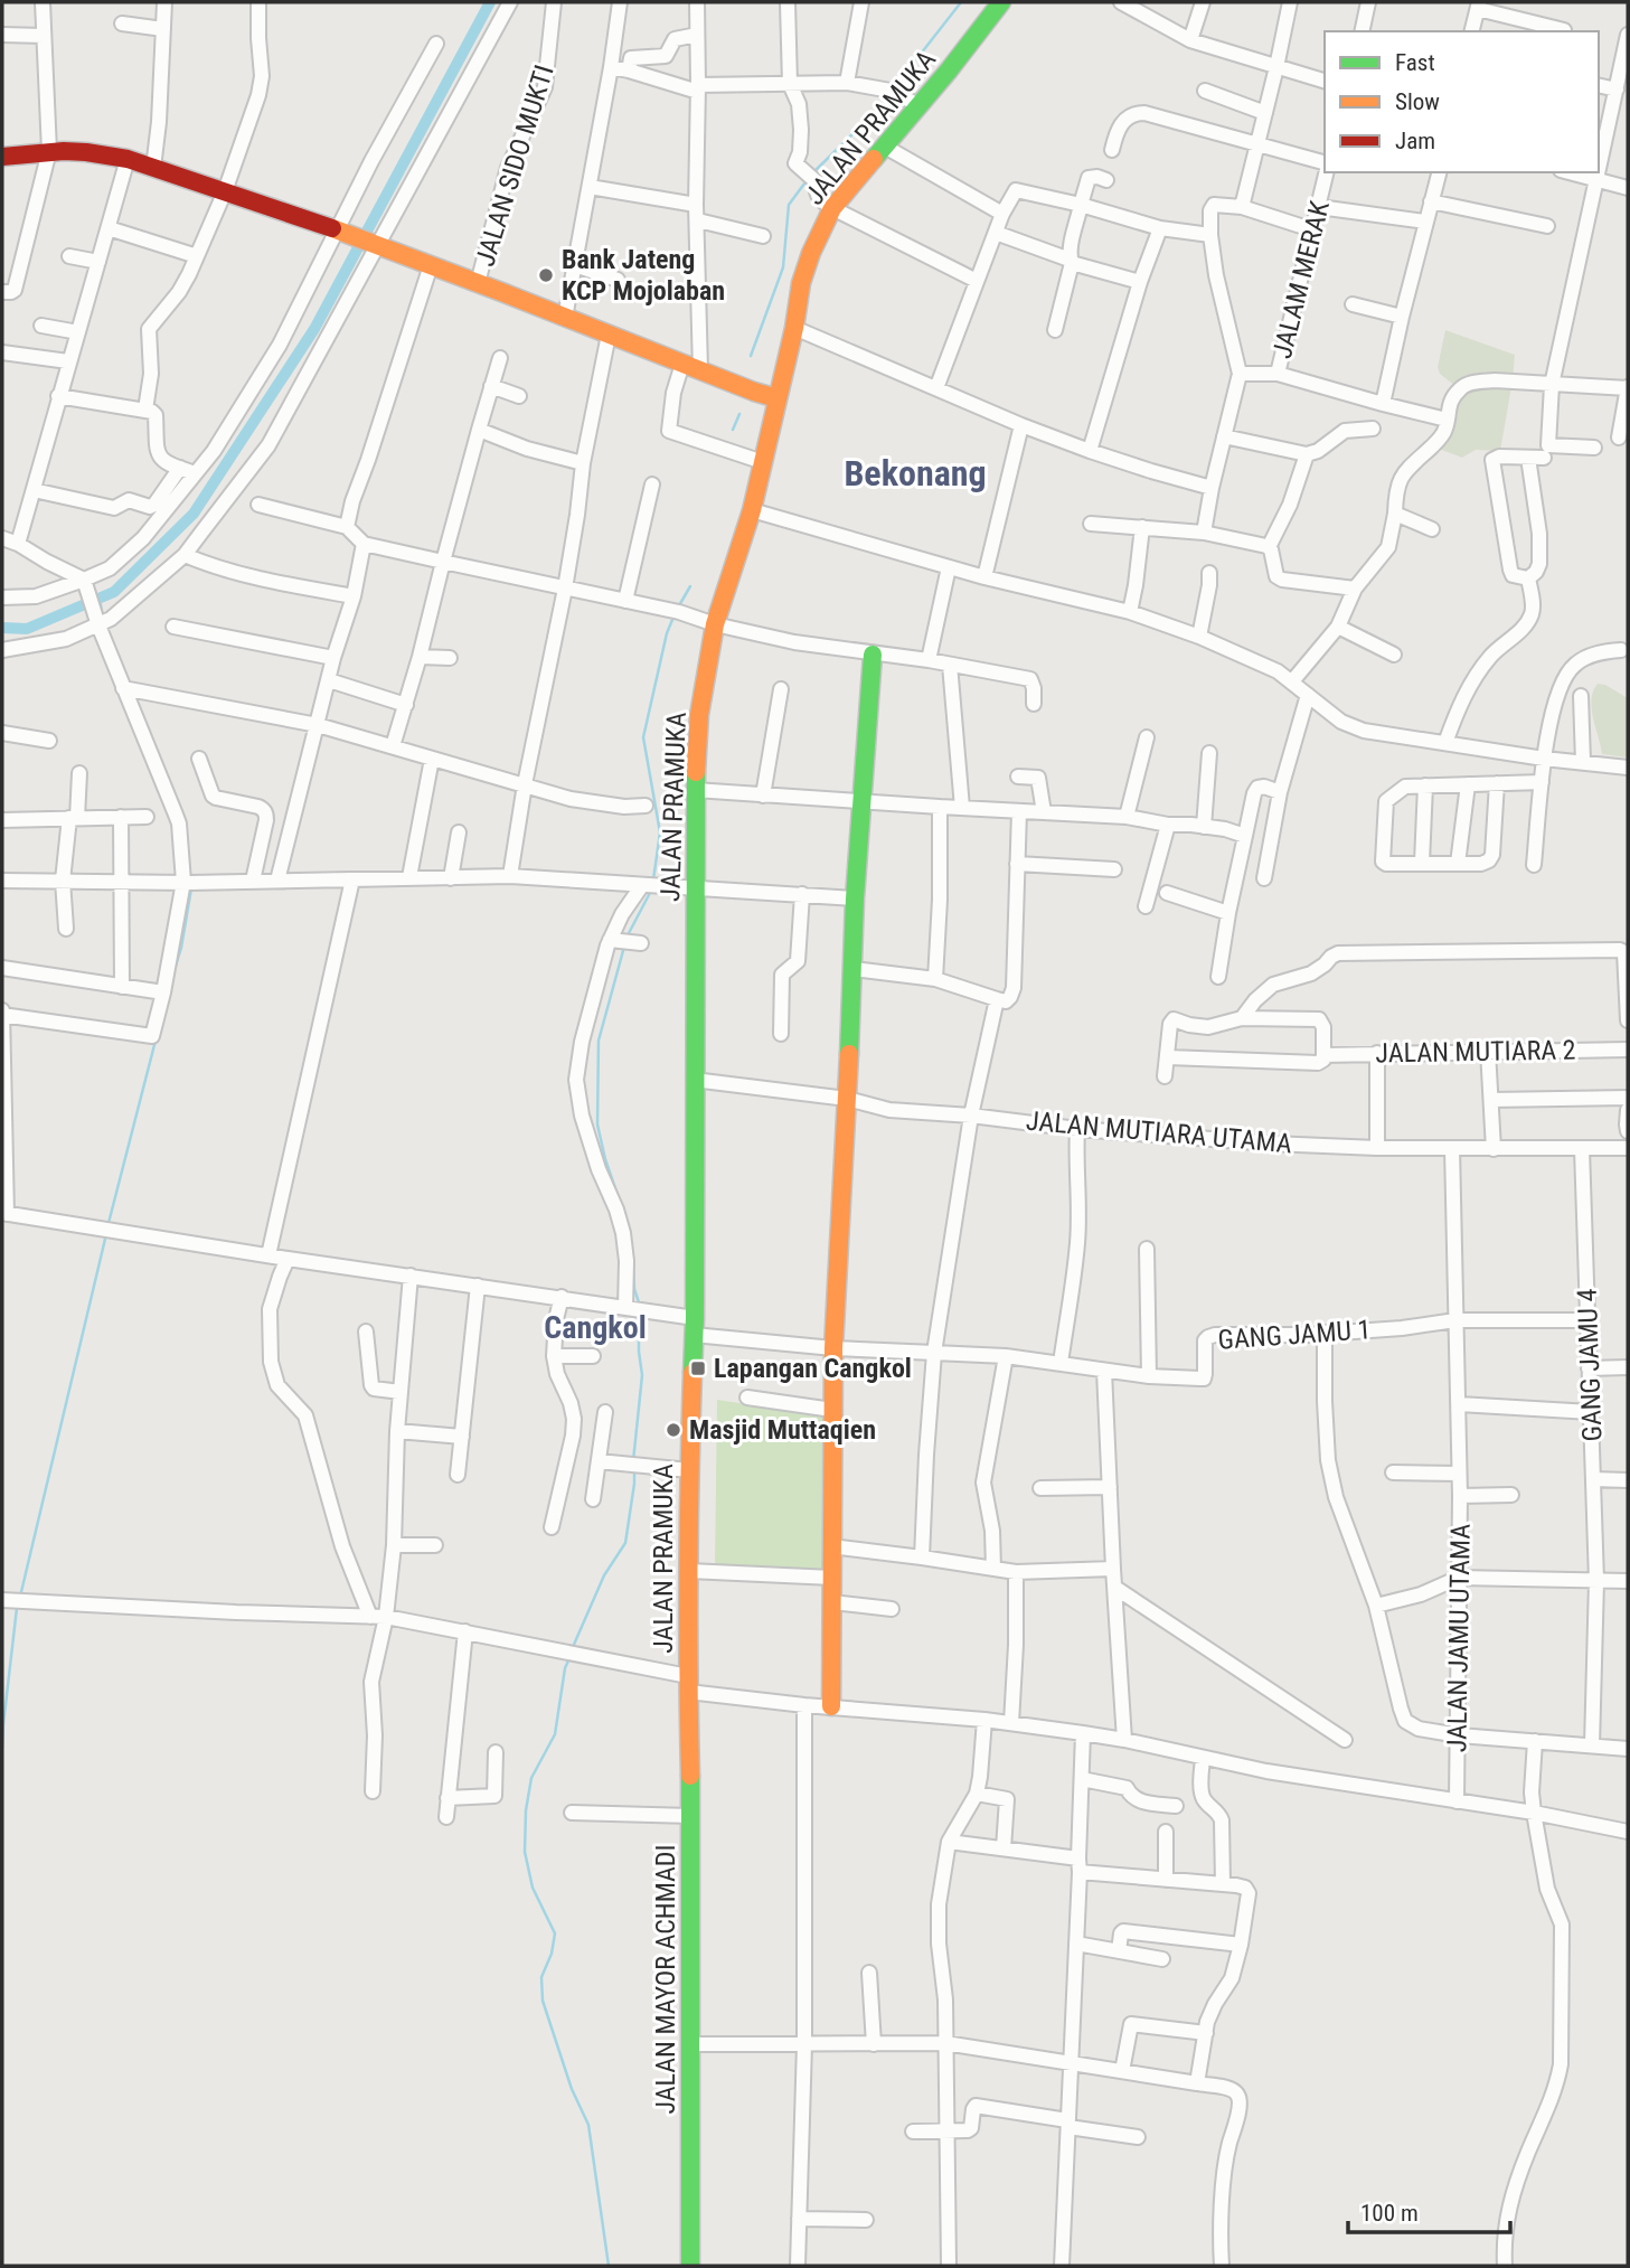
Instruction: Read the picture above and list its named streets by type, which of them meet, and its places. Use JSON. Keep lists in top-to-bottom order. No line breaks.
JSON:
{"streets":{"main road":["JALAN PRAMUKA","JALAN MAYOR ACHMADI"],"street":["JALAN SIDO MUKTI","JALAM MERAK","JALAN MUTIARA 2","JALAN MUTIARA UTAMA","GANG JAMU 1","GANG JAMU 4","JALAN JAMU UTAMA"]},"crossings":[["JALAN PRAMUKA","JALAN MUTIARA UTAMA"],["JALAN PRAMUKA","GANG JAMU 1"],["JALAN PRAMUKA","JALAN MAYOR ACHMADI"],["JALAN MUTIARA UTAMA","GANG JAMU 4"],["JALAN MUTIARA UTAMA","JALAN JAMU UTAMA"],["GANG JAMU 1","GANG JAMU 4"],["GANG JAMU 1","JALAN JAMU UTAMA"]],"districts":["Bekonang","Cangkol"],"places":{"other":["Bank Jateng KCP Mojolaban","Masjid Muttaqien"],"transit":["Lapangan Cangkol"]},"legend":["Fast","Slow","Jam"],"scale_bar":"100 m"}
